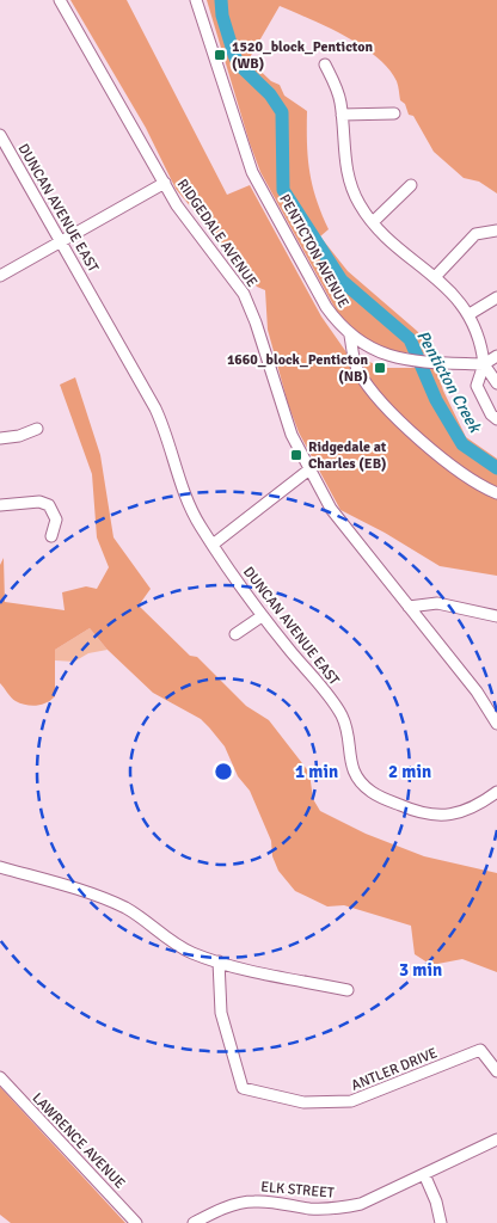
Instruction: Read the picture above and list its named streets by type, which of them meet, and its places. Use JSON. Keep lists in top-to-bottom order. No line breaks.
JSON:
{"streets":{"street":["DUNCAN AVENUE EAST","RIDGEDALE AVENUE","PENTICTON AVENUE","ANTLER DRIVE","LAWRENCE AVENUE","ELK STREET"]},"water":["Penticton Creek"],"places":{"transit":["1520_block_Penticton (WB)","1660_block_Penticton (NB)","Ridgedale at Charles (EB)"]},"rings":["1 min","2 min","3 min"]}
